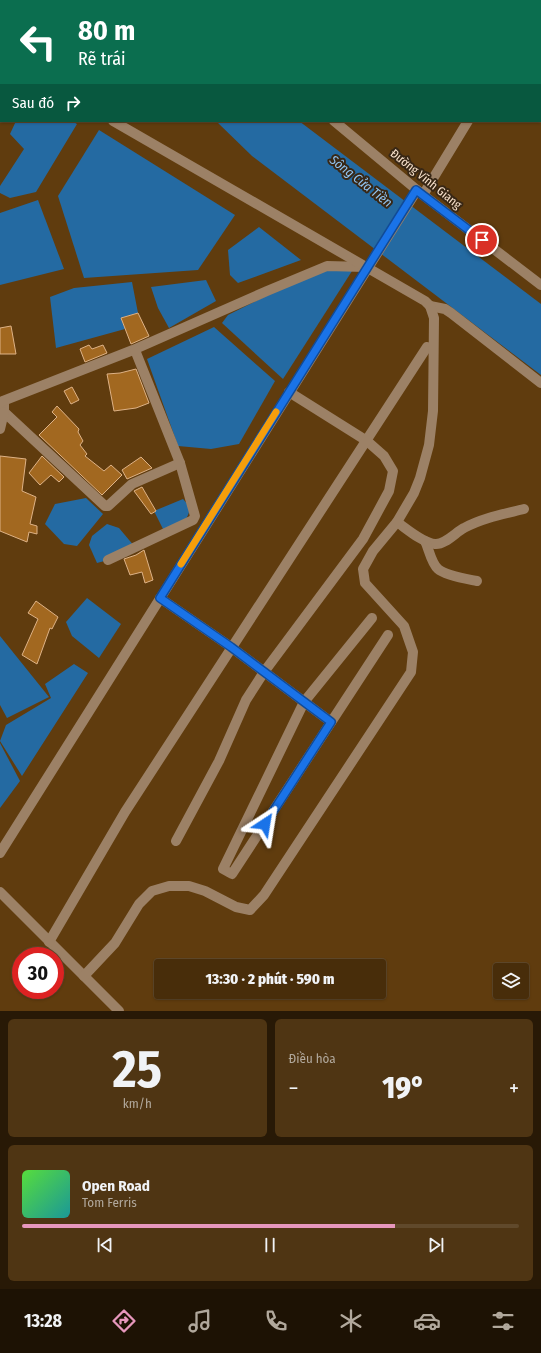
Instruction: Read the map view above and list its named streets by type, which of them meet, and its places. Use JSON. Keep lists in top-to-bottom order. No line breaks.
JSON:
{"streets":{"street":["Đường Vĩnh Giang"]},"water":["Sông Cửa Tiền"],"page":{"turn":["80 m","Rẽ trái"],"then":"Sau đó","limit":"30","trip":"13:30 · 2 phút · 590 m","tile":[["25","km/h"],"Điều hòa"],"heat":["−","19°","+"],"song":["Open Road","Tom Ferris"],"tabs":"13:28"}}
